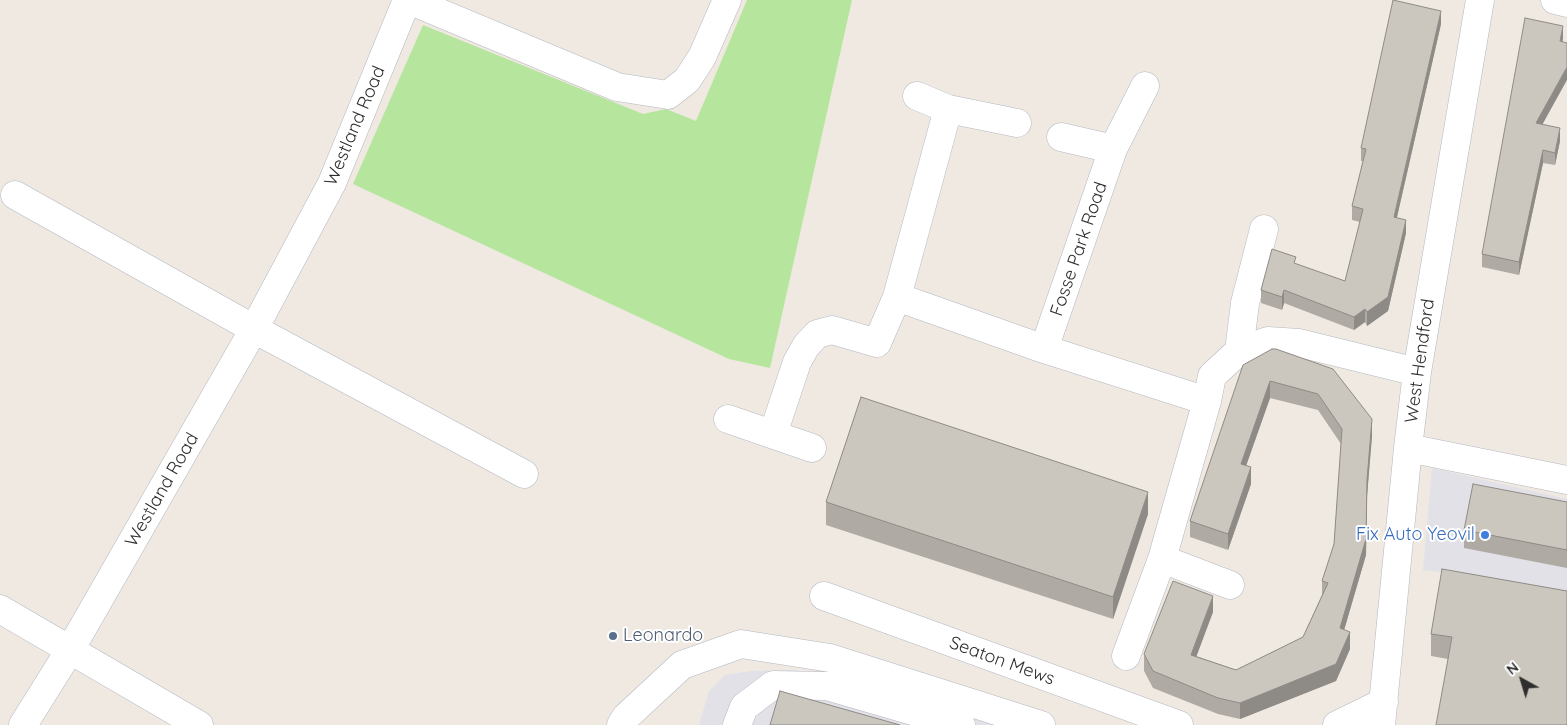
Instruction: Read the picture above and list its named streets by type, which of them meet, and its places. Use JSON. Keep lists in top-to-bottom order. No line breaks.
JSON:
{"streets":{"street":["Westland Road","Fosse Park Road","West Hendford","Seaton Mews"]},"places":["Fix Auto Yeovil","Leonardo"],"north":"top left"}
